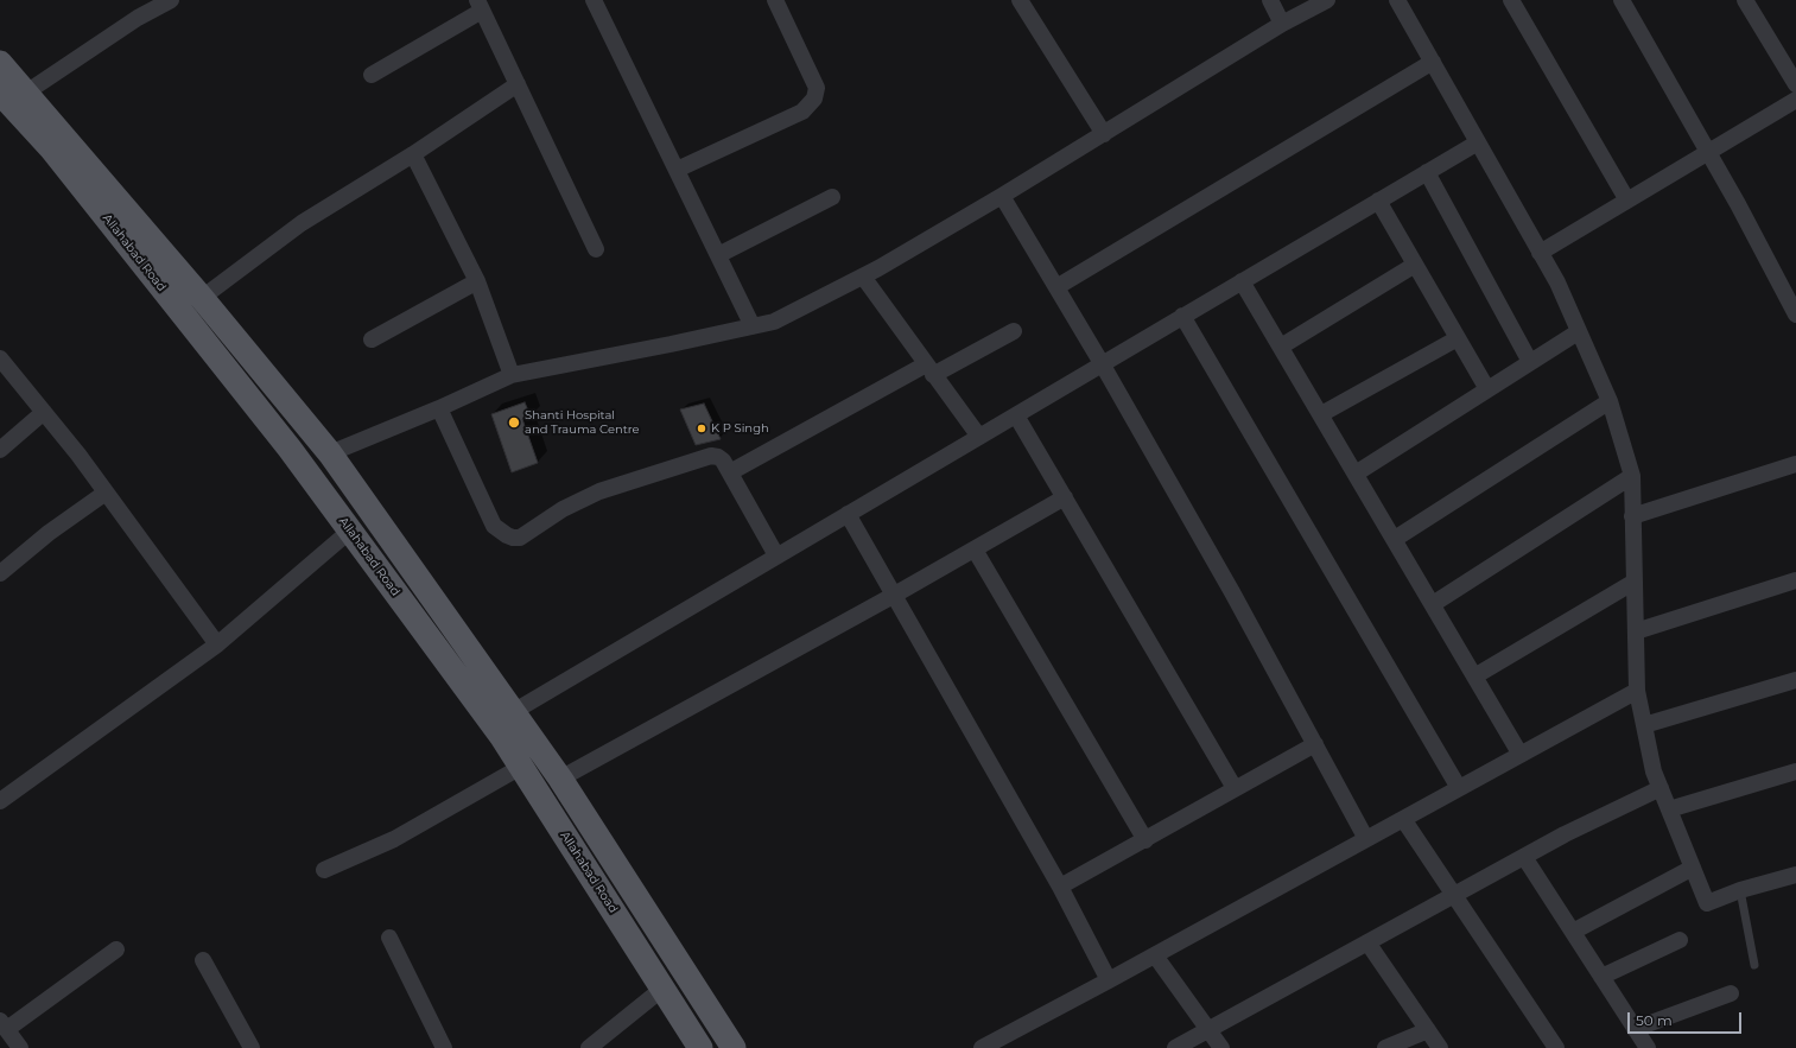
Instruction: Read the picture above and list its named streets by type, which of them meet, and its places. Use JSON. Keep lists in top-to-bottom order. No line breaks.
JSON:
{"streets":{"main road":["Allahabad Road"]},"places":["Shanti Hospital and Trauma Centre","K P Singh"],"scale_bar":"50 m"}
